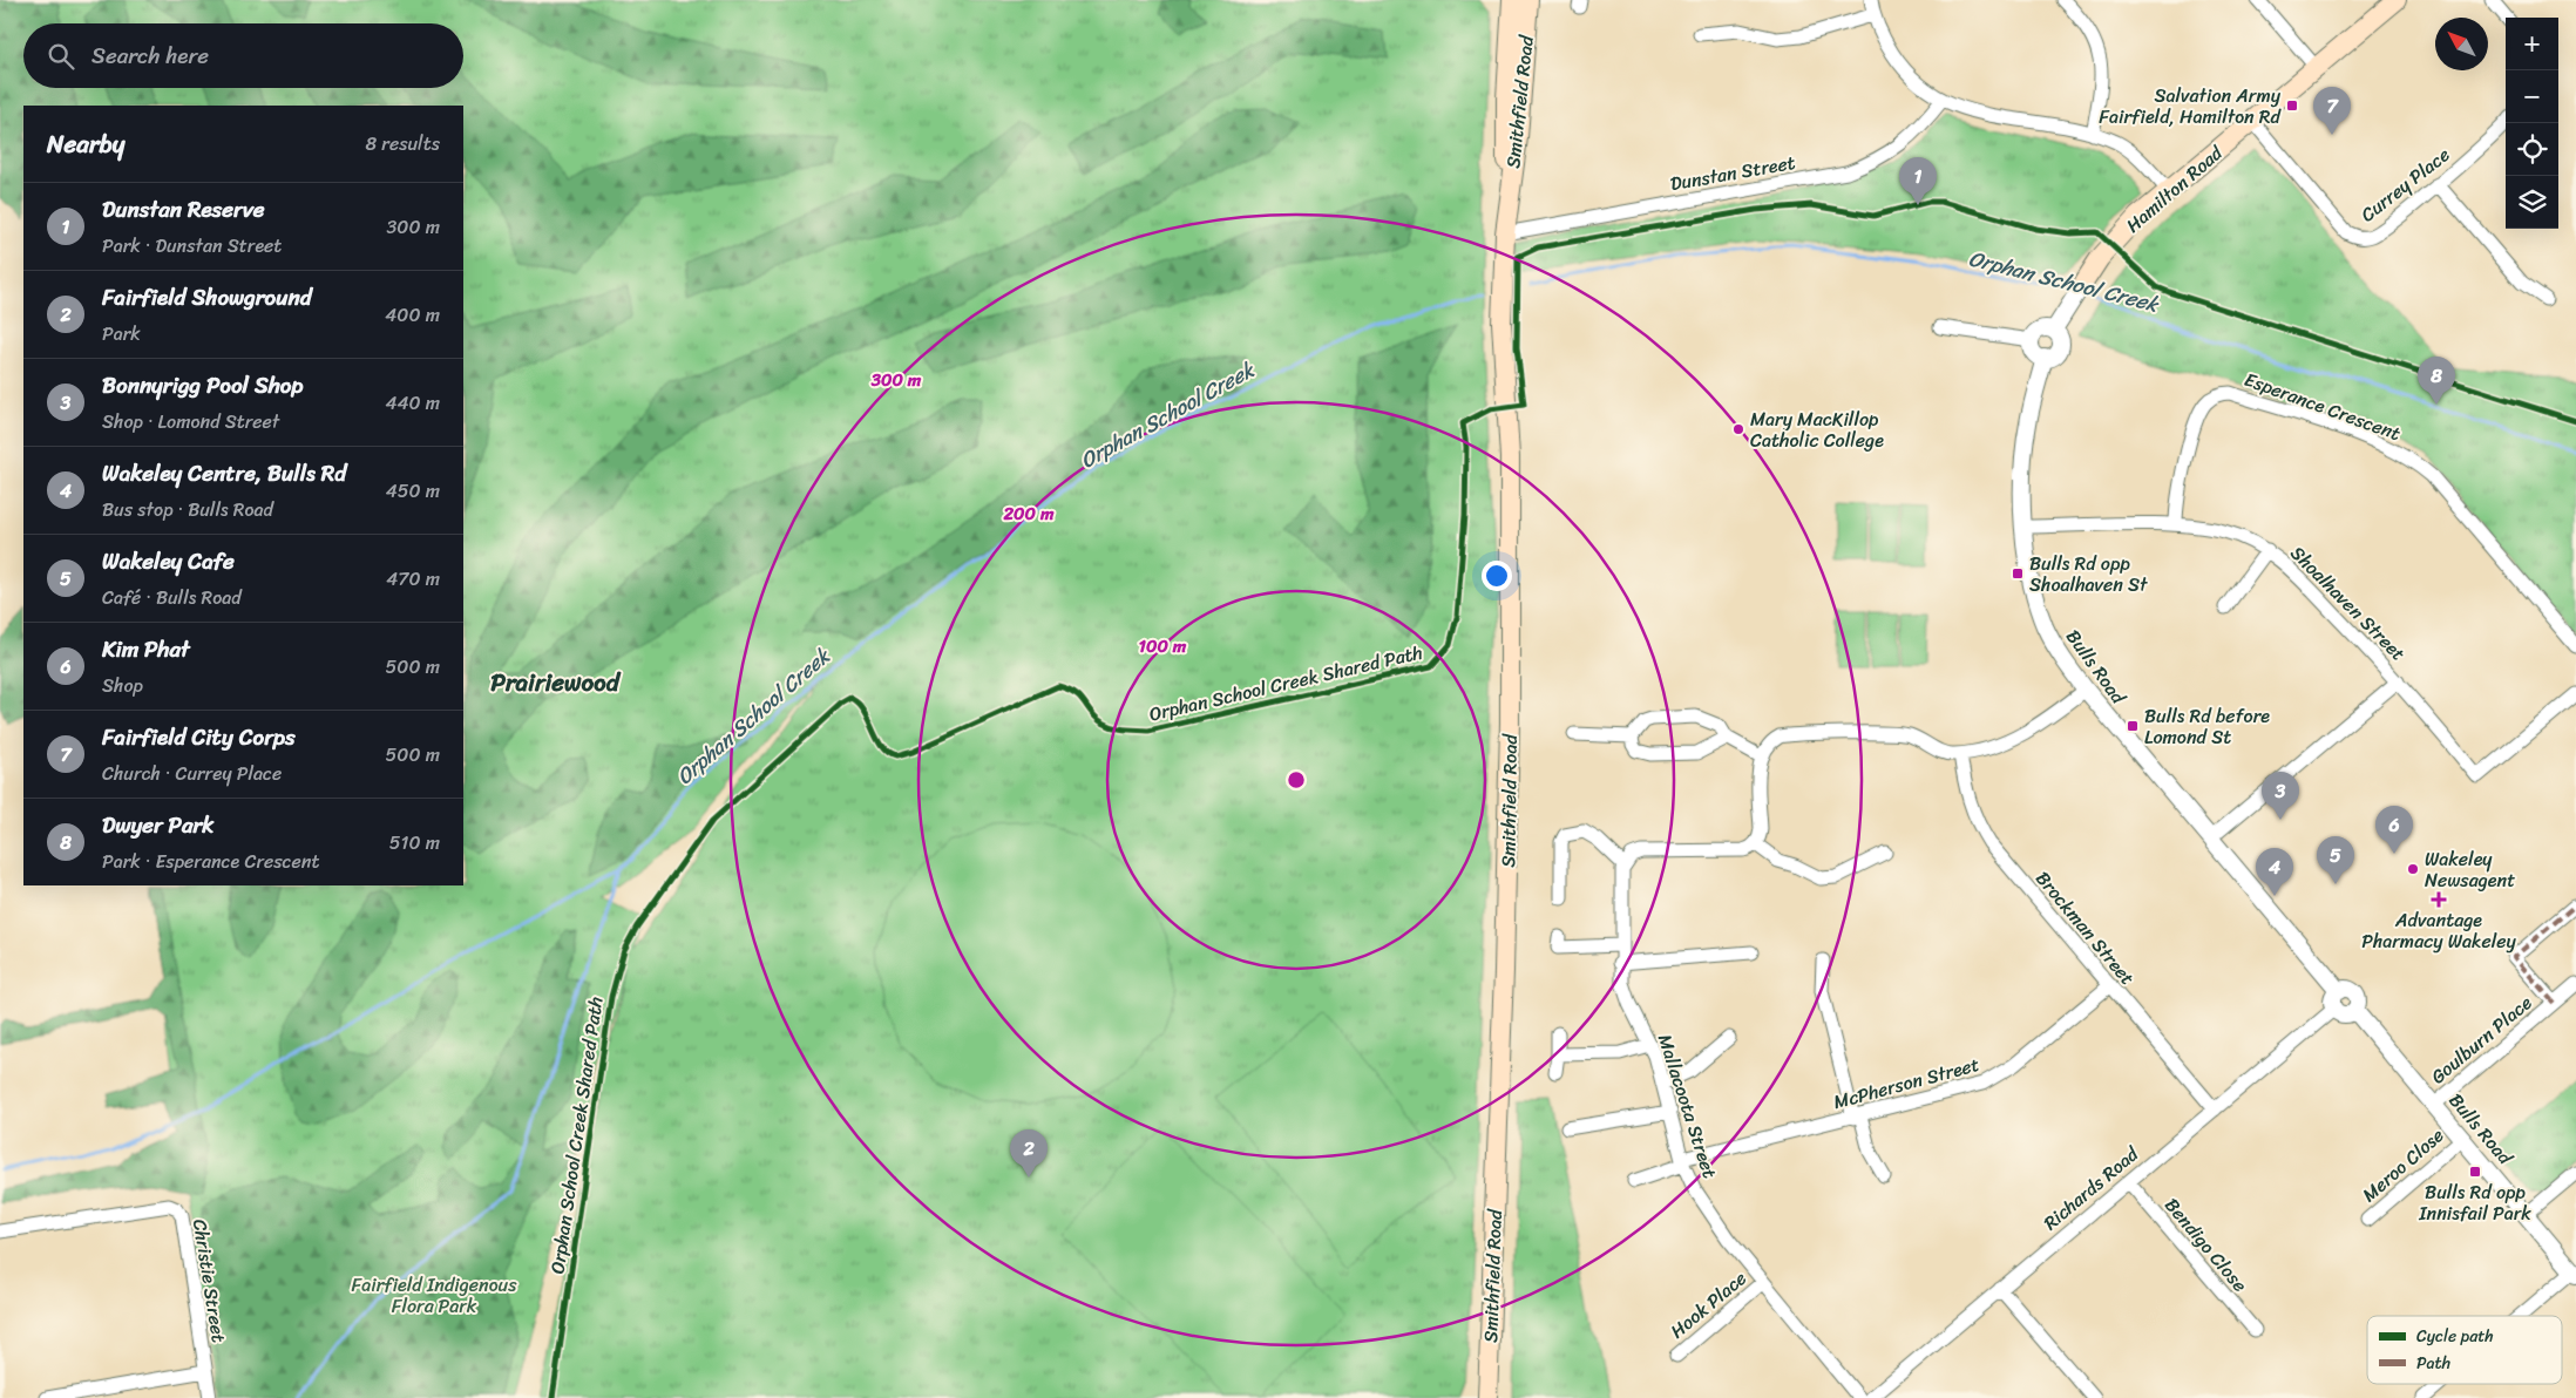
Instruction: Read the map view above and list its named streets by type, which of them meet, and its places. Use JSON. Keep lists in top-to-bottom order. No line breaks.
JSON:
{"streets":{"main road":["Smithfield Road","Hamilton Road"],"street":["Dunstan Street","Currey Place","Esperance Crescent","Shoalhaven Street","Bulls Road","Brockman Street","Goulburn Place","McPherson Street","Mallacoota Street","Meroo Close","Richards Road","Bendigo Close","Christie Street","Hook Place"],"cycle path":["Orphan School Creek Shared Path"]},"crossings":[["Smithfield Road","Dunstan Street"],["Currey Place","Hamilton Road"],["Hamilton Road","Bulls Road"],["Esperance Crescent","Shoalhaven Street"],["Shoalhaven Street","Bulls Road"],["Bulls Road","Goulburn Place"],["Bulls Road","Meroo Close"],["Bulls Road","Richards Road"],["Brockman Street","McPherson Street"],["Brockman Street","Richards Road"],["McPherson Street","Mallacoota Street"],["Mallacoota Street","Hook Place"],["Richards Road","Bendigo Close"]],"districts":["Prairiewood"],"water":["Orphan School Creek"],"parks":["Fairfield Indigenous Flora Park"],"places":{"transit":["Salvation Army Fairfield, Hamilton Rd","Bulls Rd opp Shoalhaven St","Bulls Rd before Lomond St","Bulls Rd opp Innisfail Park"],"other":["Mary MacKillop Catholic College","Wakeley Newsagent"],"health":["Advantage Pharmacy Wakeley"]},"legend":["Cycle path","Path"],"north":"top left","page":{"map_buttons":["+","−"],"search":"Search here","pins":["7","1","8","3","6","5","4","2"],"heading":["Nearby","8 results"],"list":[{"mark":"1","name":"Dunstan Reserve","note":"Park · Dunstan Street","value":"300 m"},{"mark":"2","name":"Fairfield Showground","note":"Park","value":"400 m"},{"mark":"3","name":"Bonnyrigg Pool Shop","note":"Shop · Lomond Street","value":"440 m"},{"mark":"4","name":"Wakeley Centre, Bulls Rd","note":"Bus stop · Bulls Road","value":"450 m"},{"mark":"5","name":"Wakeley Cafe","note":"Café · Bulls Road","value":"470 m"},{"mark":"6","name":"Kim Phat","note":"Shop","value":"500 m"},{"mark":"7","name":"Fairfield City Corps","note":"Church · Currey Place","value":"500 m"},{"mark":"8","name":"Dwyer Park","note":"Park · Esperance Crescent","value":"510 m"}]},"rings":["300 m","200 m","100 m"]}
